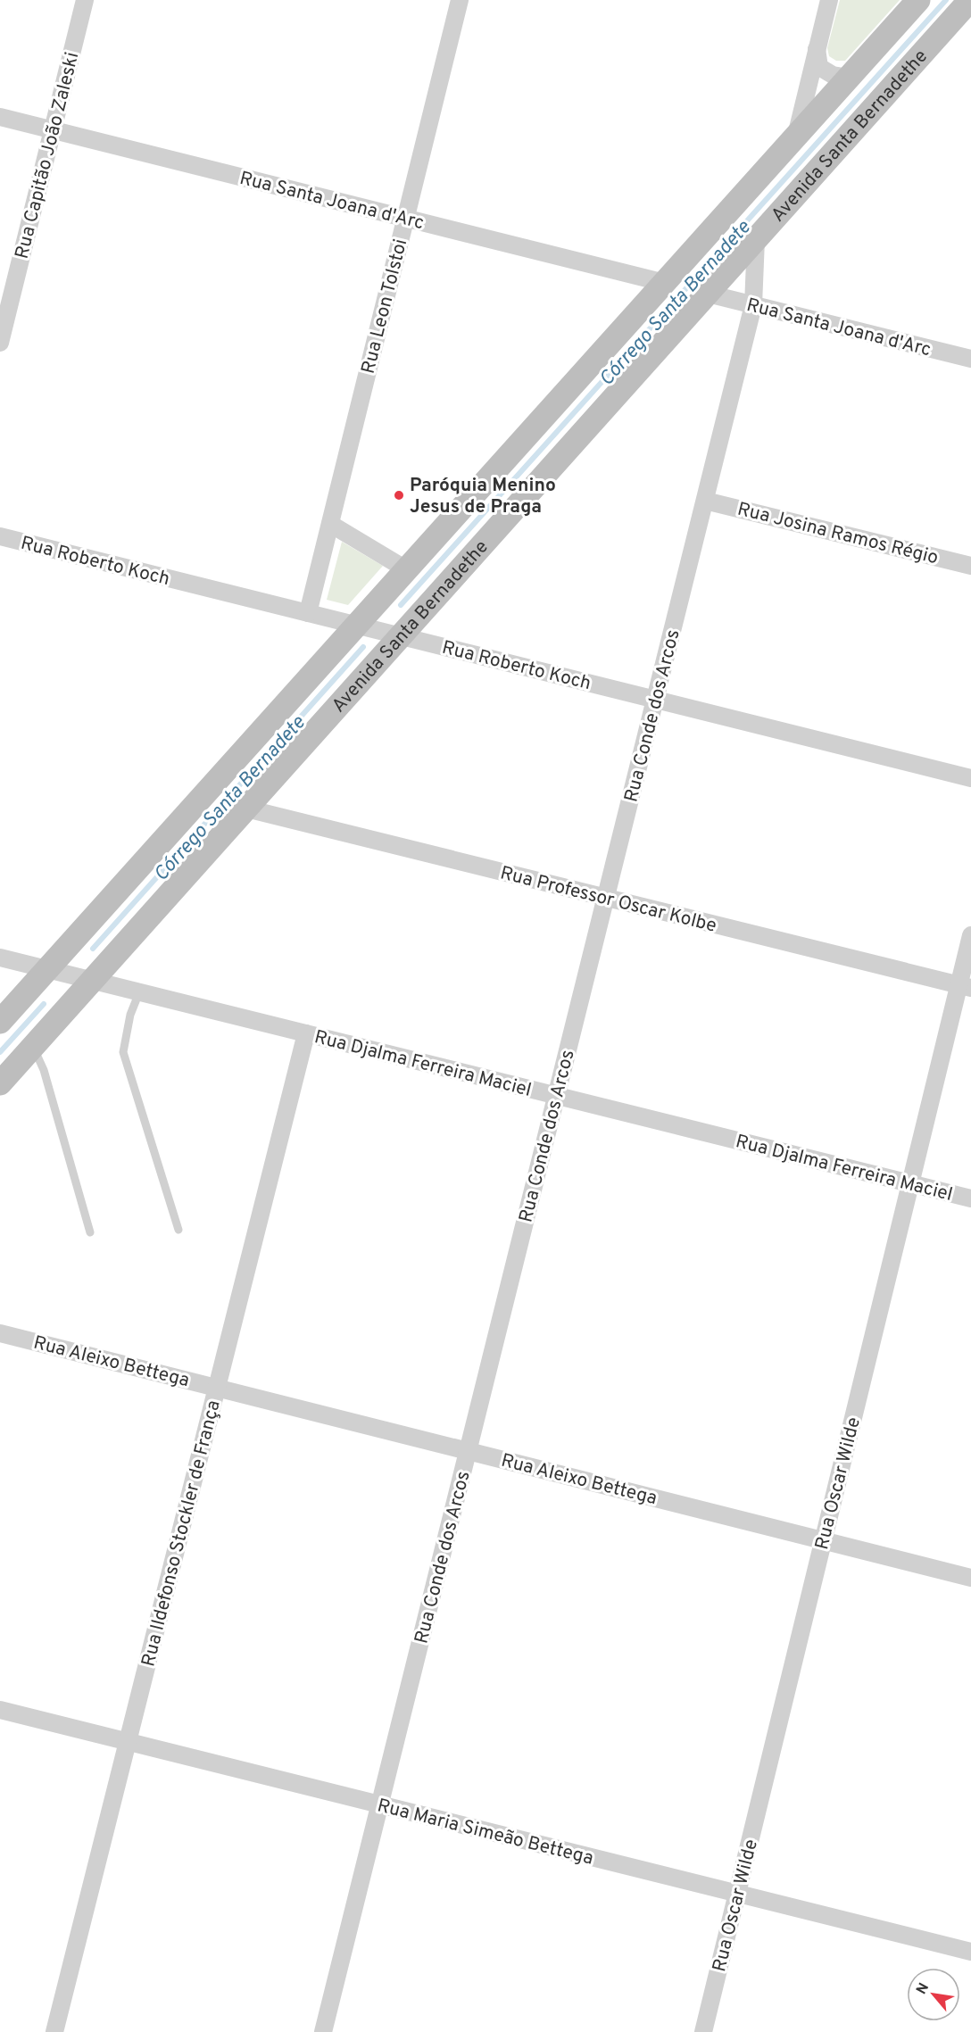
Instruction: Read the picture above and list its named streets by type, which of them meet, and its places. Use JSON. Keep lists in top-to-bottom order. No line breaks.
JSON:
{"streets":{"main road":["Avenida Santa Bernadethe"],"street":["Rua Capitão João Zaleski","Rua Santa Joana d'Arc","Rua Leon Tolstoi","Rua Josina Ramos Régio","Rua Roberto Koch","Rua Conde dos Arcos","Rua Professor Oscar Kolbe","Rua Djalma Ferreira Maciel","Rua Aleixo Bettega","Rua Oscar Wilde","Rua Ildefonso Stockler de França","Rua Maria Simeão Bettega"]},"crossings":[["Avenida Santa Bernadethe","Rua Santa Joana d'Arc"],["Avenida Santa Bernadethe","Rua Roberto Koch"],["Avenida Santa Bernadethe","Rua Conde dos Arcos"],["Avenida Santa Bernadethe","Rua Professor Oscar Kolbe"],["Avenida Santa Bernadethe","Rua Djalma Ferreira Maciel"],["Rua Capitão João Zaleski","Rua Santa Joana d'Arc"],["Rua Santa Joana d'Arc","Rua Leon Tolstoi"],["Rua Santa Joana d'Arc","Rua Conde dos Arcos"],["Rua Leon Tolstoi","Rua Roberto Koch"],["Rua Josina Ramos Régio","Rua Conde dos Arcos"],["Rua Roberto Koch","Rua Conde dos Arcos"],["Rua Conde dos Arcos","Rua Professor Oscar Kolbe"],["Rua Conde dos Arcos","Rua Djalma Ferreira Maciel"],["Rua Conde dos Arcos","Rua Aleixo Bettega"],["Rua Conde dos Arcos","Rua Maria Simeão Bettega"],["Rua Professor Oscar Kolbe","Rua Oscar Wilde"],["Rua Djalma Ferreira Maciel","Rua Oscar Wilde"],["Rua Djalma Ferreira Maciel","Rua Ildefonso Stockler de França"],["Rua Aleixo Bettega","Rua Oscar Wilde"],["Rua Aleixo Bettega","Rua Ildefonso Stockler de França"],["Rua Oscar Wilde","Rua Maria Simeão Bettega"],["Rua Ildefonso Stockler de França","Rua Maria Simeão Bettega"]],"water":["Córrego Santa Bernadete"],"places":["Paróquia Menino Jesus de Praga"],"north":"top left"}
